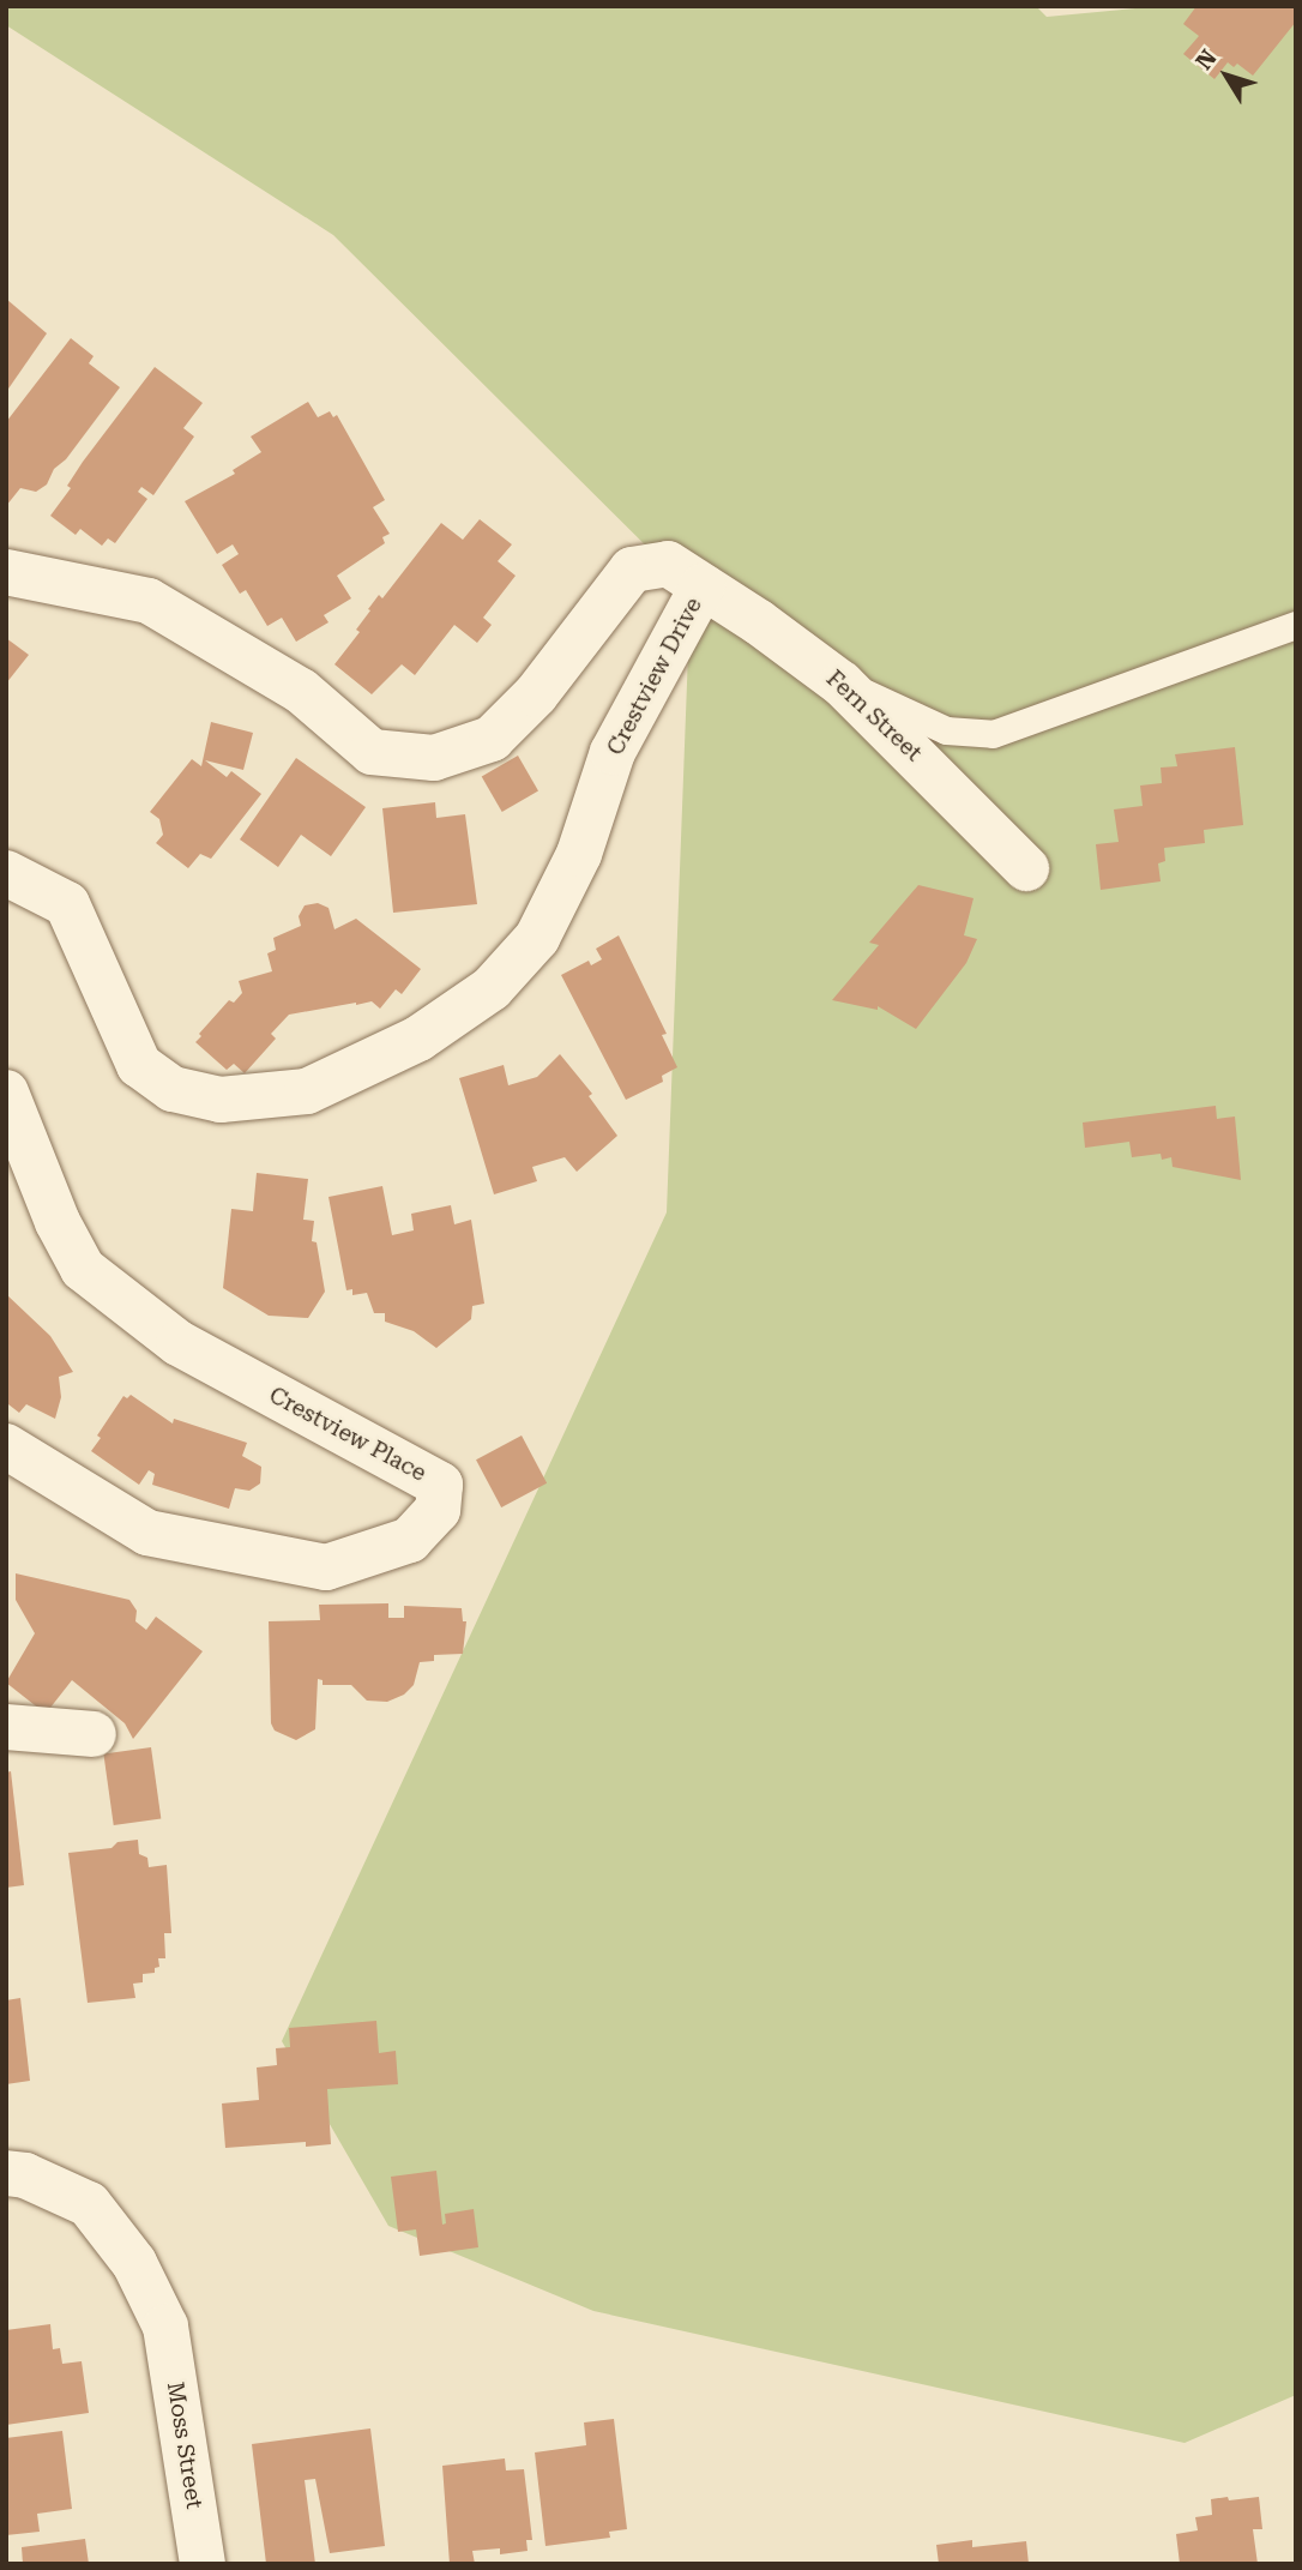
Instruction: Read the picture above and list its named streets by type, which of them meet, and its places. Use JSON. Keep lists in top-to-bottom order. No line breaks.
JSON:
{"streets":{"street":["Crestview Drive","Fern Street","Crestview Place","Moss Street"]},"crossings":[["Crestview Drive","Fern Street"]],"north":"top left"}
